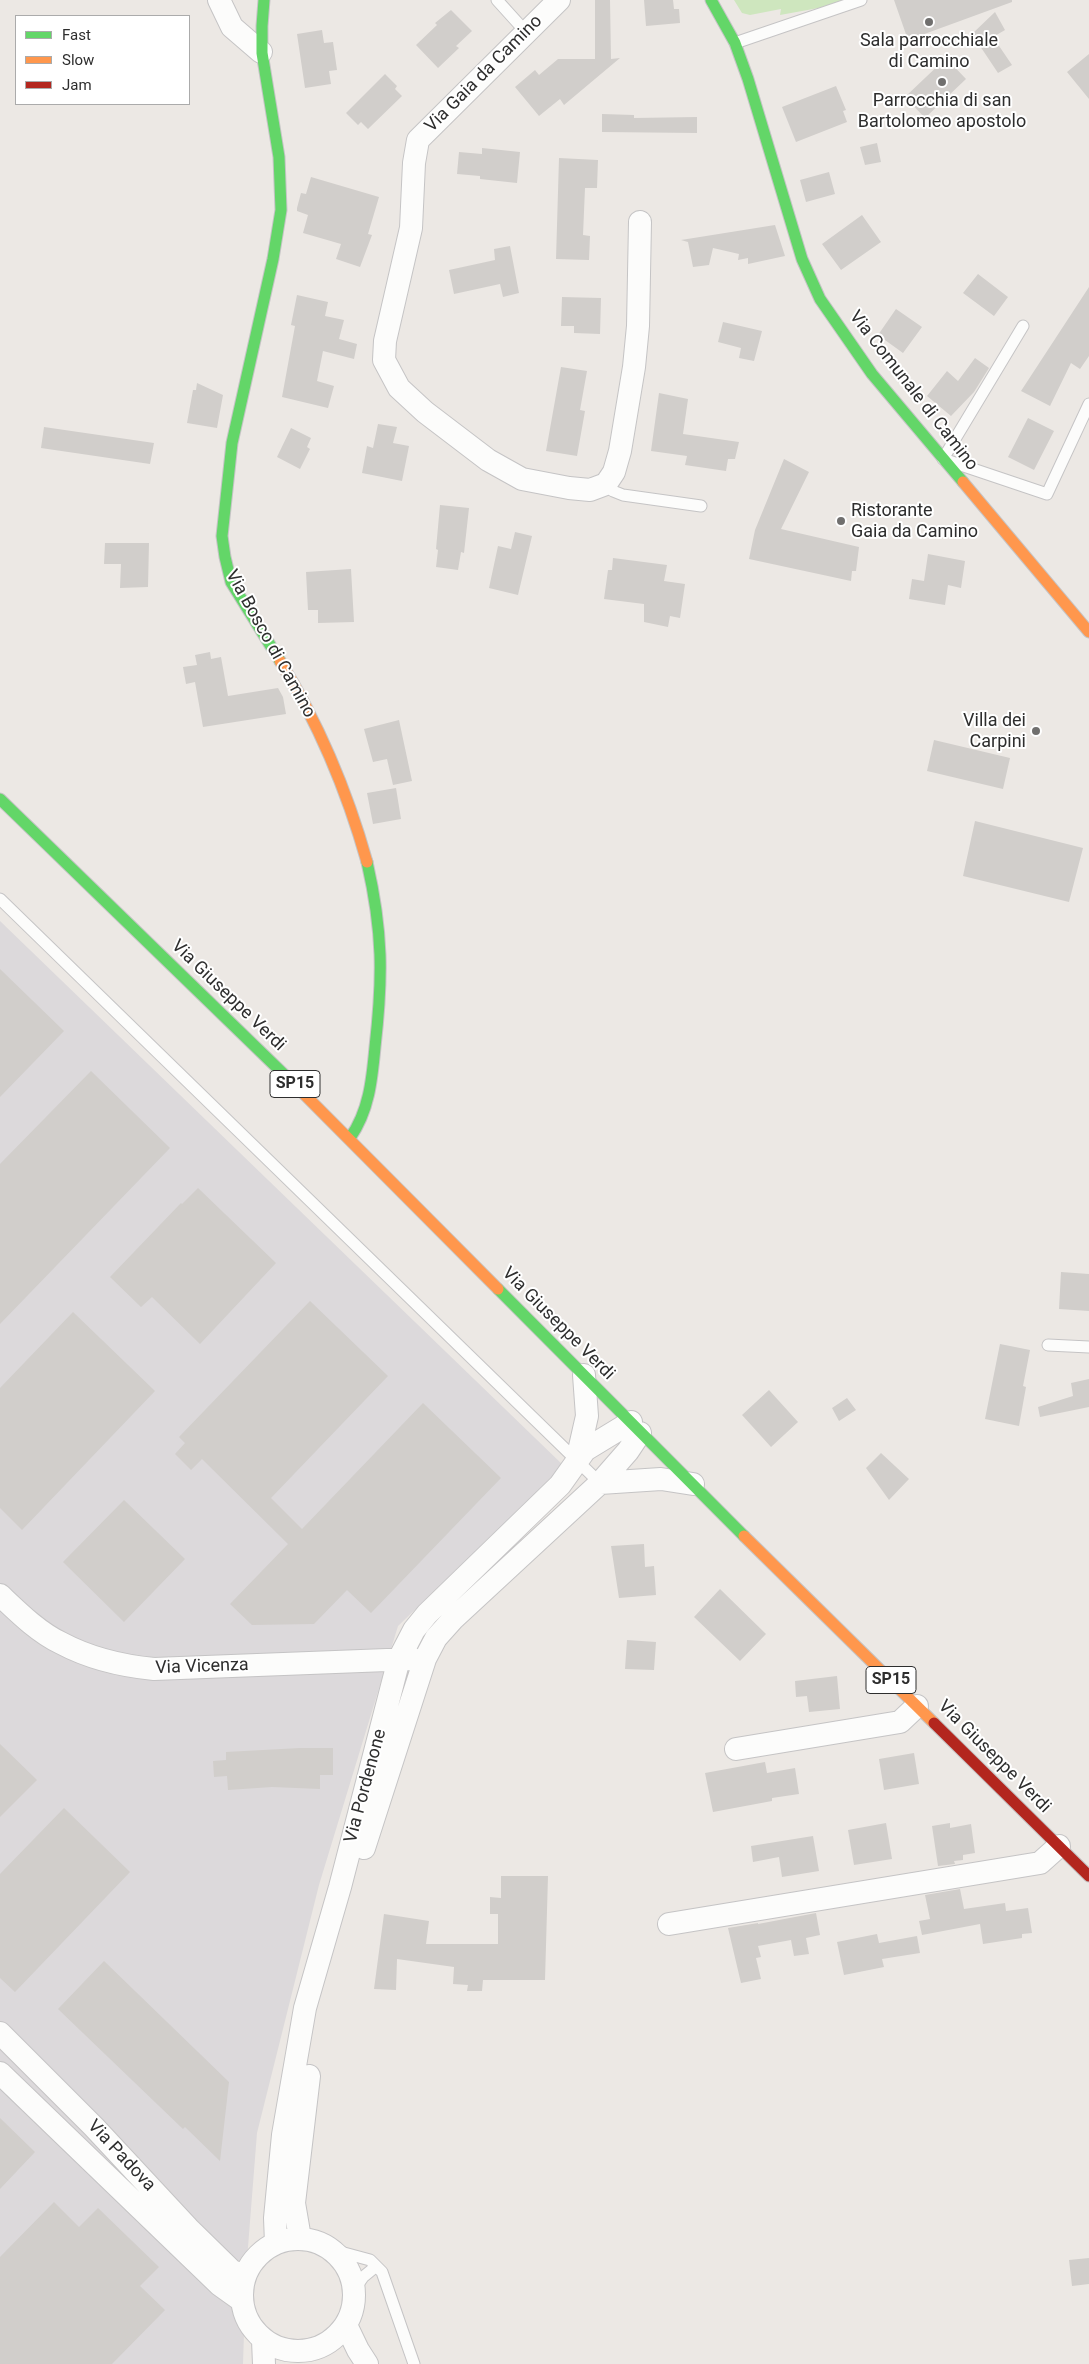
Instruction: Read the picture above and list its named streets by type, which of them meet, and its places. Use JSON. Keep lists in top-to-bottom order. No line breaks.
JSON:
{"streets":{"street":["Via Gaia da Camino","Via Comunale di Camino","Via Bosco di Camino","Via Giuseppe Verdi","SP15","Via Vicenza","Via Pordenone","Via Padova"]},"crossings":[["Via Bosco di Camino","Via Giuseppe Verdi"],["Via Giuseppe Verdi","Via Pordenone"],["Via Vicenza","Via Pordenone"],["Via Pordenone","Via Padova"]],"places":["Sala parrocchiale di Camino","Parrocchia di san Bartolomeo apostolo","Ristorante Gaia da Camino","Villa dei Carpini"],"legend":["Fast","Slow","Jam"]}
